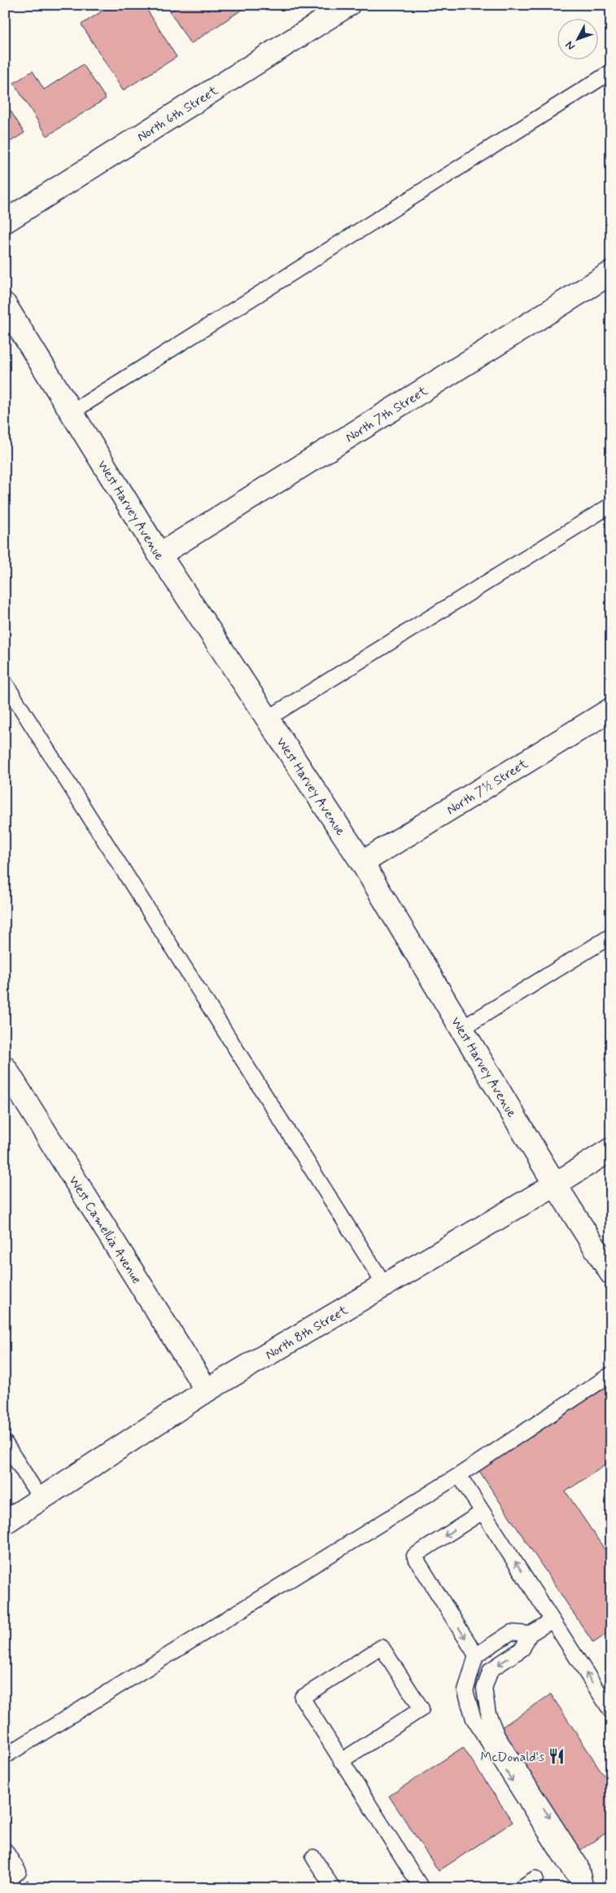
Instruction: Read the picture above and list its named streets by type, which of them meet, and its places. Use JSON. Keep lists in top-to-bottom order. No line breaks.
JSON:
{"streets":{"street":["North 6th Street","North 7th Street","West Harvey Avenue","North 7½ Street","West Camellia Avenue","North 8th Street"]},"crossings":[["North 7th Street","West Harvey Avenue"],["West Harvey Avenue","North 7½ Street"],["West Harvey Avenue","North 8th Street"],["West Camellia Avenue","North 8th Street"]],"places":{"restaurant":["McDonald's"]},"north":"bottom left"}
